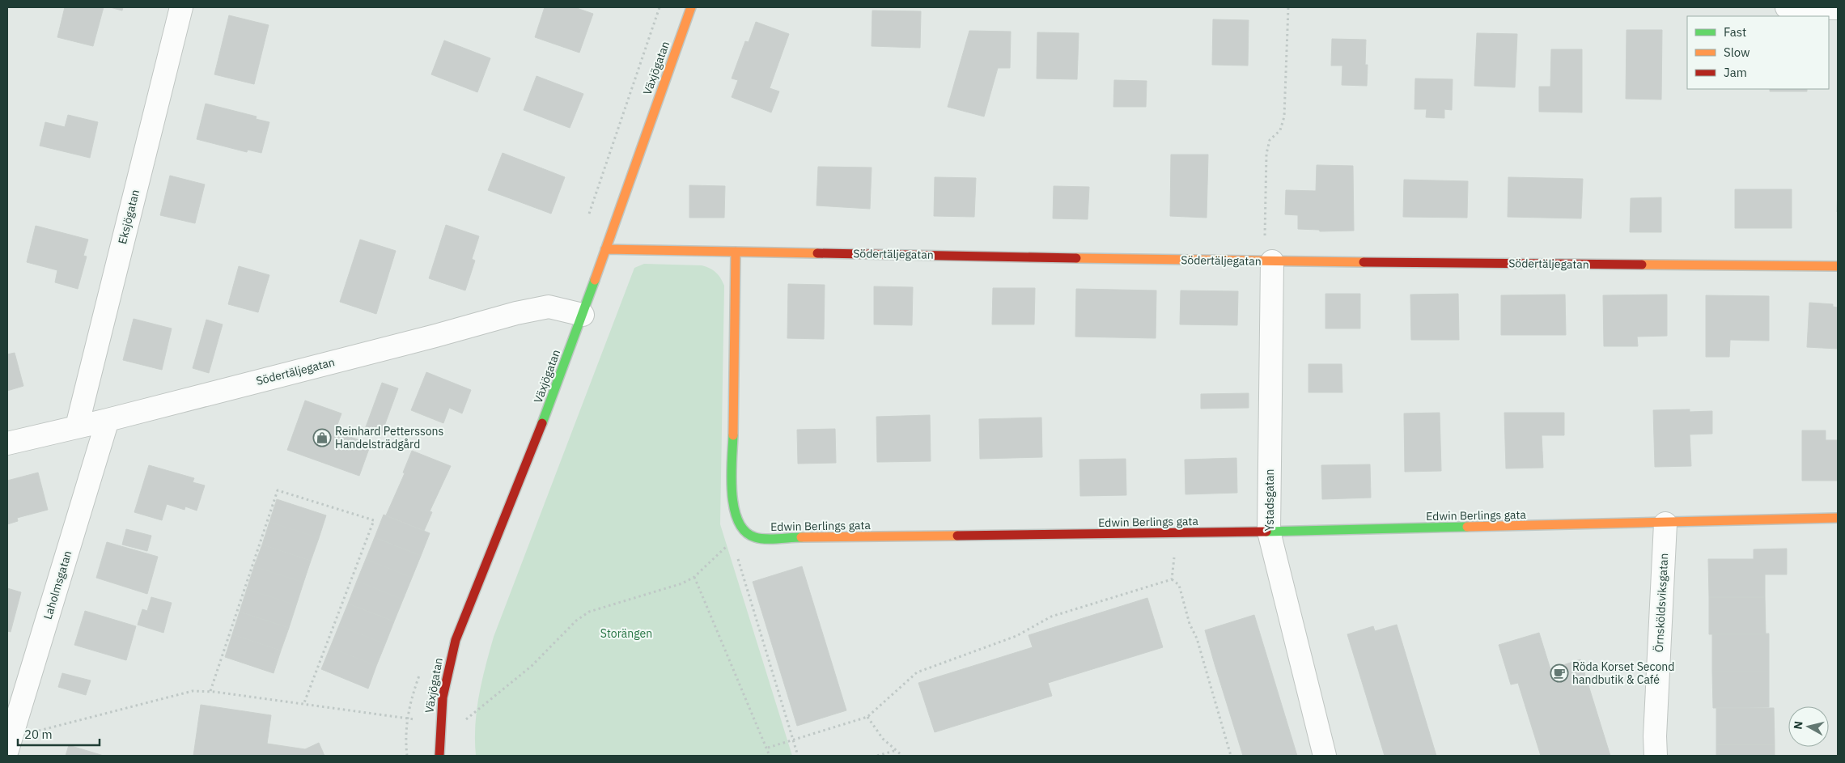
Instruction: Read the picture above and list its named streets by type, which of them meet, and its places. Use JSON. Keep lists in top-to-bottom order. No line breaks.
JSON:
{"streets":{"street":["Växjögatan","Eksjögatan","Södertäljegatan","Ystadsgatan","Edwin Berlings gata","Laholmsgatan","Örnsköldsviksgatan"]},"crossings":[["Växjögatan","Södertäljegatan"],["Eksjögatan","Södertäljegatan"],["Södertäljegatan","Ystadsgatan"],["Södertäljegatan","Laholmsgatan"],["Ystadsgatan","Edwin Berlings gata"],["Edwin Berlings gata","Örnsköldsviksgatan"]],"parks":["Storängen"],"places":{"shop":["Reinhard Petterssons Handelsträdgård"],"cafe":["Röda Korset Second handbutik & Café"]},"legend":["Fast","Slow","Jam"],"scale_bar":"20 m","north":"left"}
